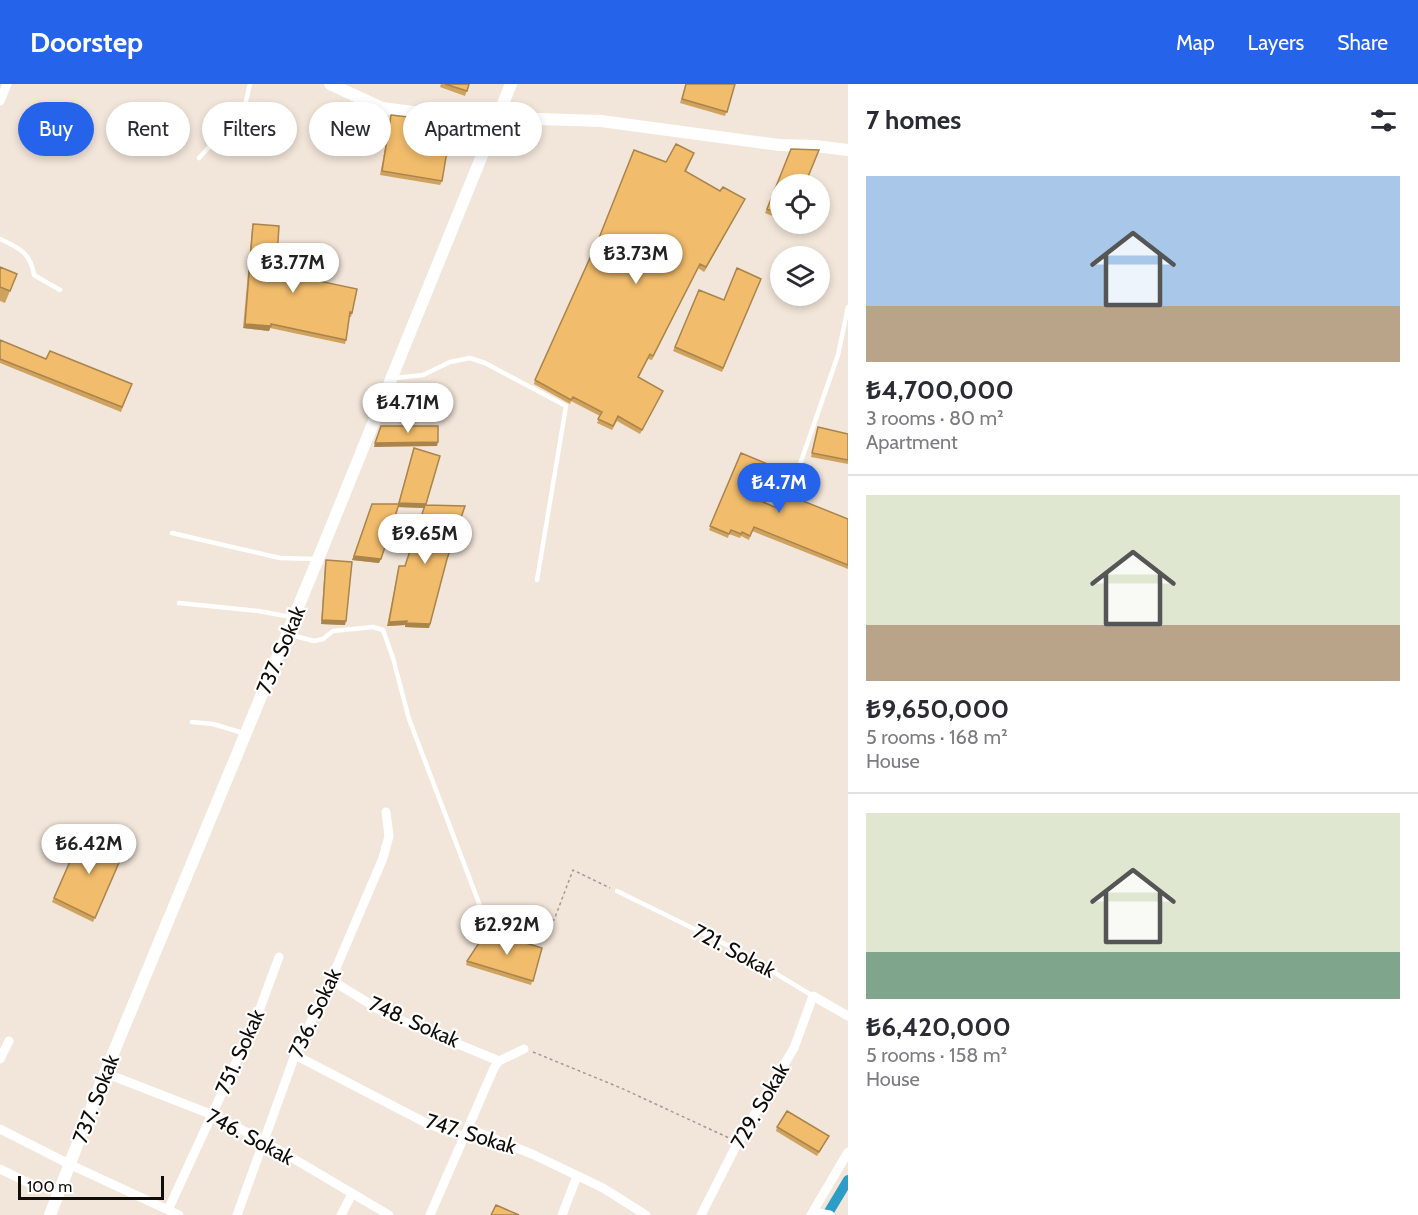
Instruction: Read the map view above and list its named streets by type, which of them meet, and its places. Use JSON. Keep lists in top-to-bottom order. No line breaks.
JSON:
{"streets":{"street":["737. Sokak","721. Sokak","736. Sokak","748. Sokak","751. Sokak","729. Sokak","747. Sokak","746. Sokak"]},"crossings":[["737. Sokak","746. Sokak"],["721. Sokak","729. Sokak"],["736. Sokak","748. Sokak"],["736. Sokak","747. Sokak"],["736. Sokak","746. Sokak"],["751. Sokak","746. Sokak"]],"scale_bar":"100 m","page":{"header":"Doorstep","nav":["Map","Layers","Share"],"heading":"7 homes","chip":["Buy","Rent","Filters","New","Apartment"],"list":[{"name":"₺4,700,000","note":"3 rooms · 80 m² · Apartment"},{"name":"₺9,650,000","note":"5 rooms · 168 m² · House"},{"name":"₺6,420,000","note":"5 rooms · 158 m² · House"}],"price":["₺3.73M","₺3.77M","₺4.71M","₺4.7M","₺9.65M","₺6.42M","₺2.92M"],"scale":"100 m"}}
